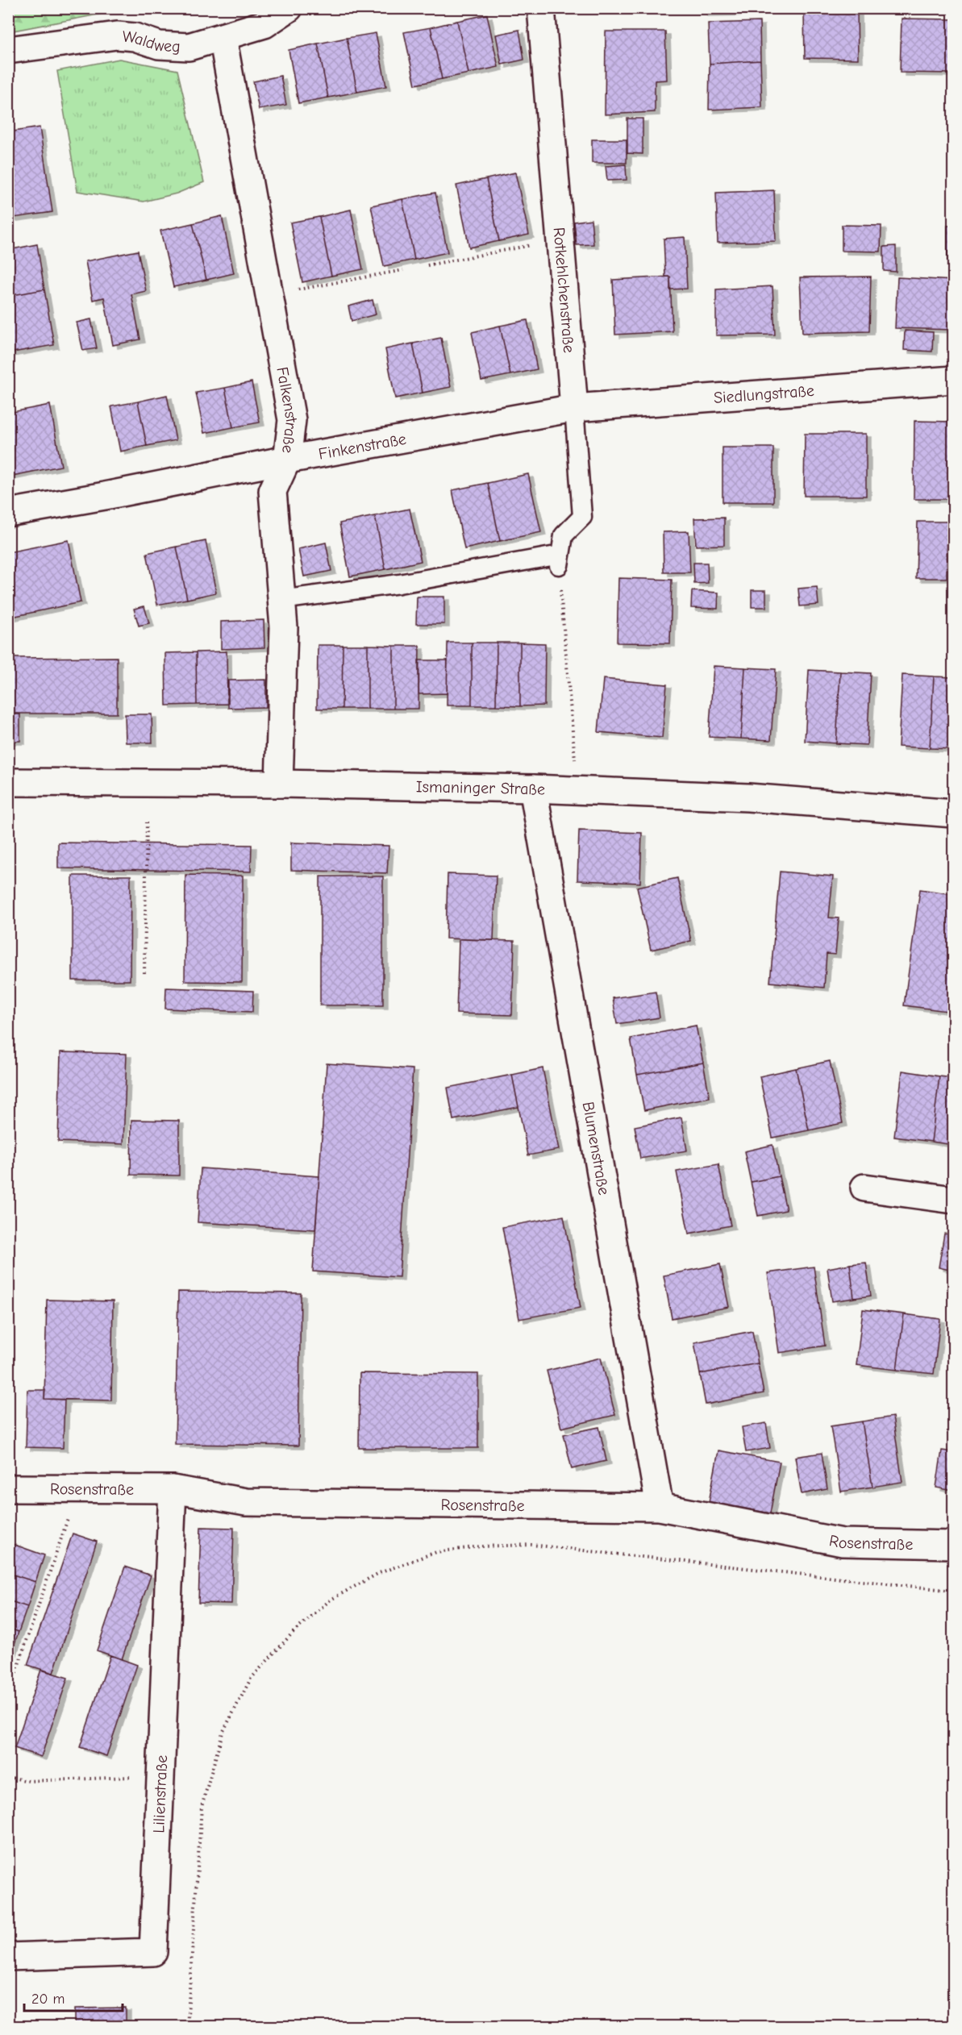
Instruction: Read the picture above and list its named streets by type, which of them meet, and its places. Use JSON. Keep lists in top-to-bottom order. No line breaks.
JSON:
{"streets":{"street":["Waldweg","Rotkehlchenstraße","Siedlungstraße","Falkenstraße","Finkenstraße","Ismaninger Straße","Blumenstraße","Rosenstraße","Lilienstraße"]},"crossings":[["Waldweg","Falkenstraße"],["Rotkehlchenstraße","Siedlungstraße"],["Rotkehlchenstraße","Finkenstraße"],["Siedlungstraße","Finkenstraße"],["Falkenstraße","Finkenstraße"],["Falkenstraße","Ismaninger Straße"],["Ismaninger Straße","Blumenstraße"],["Blumenstraße","Rosenstraße"],["Rosenstraße","Lilienstraße"]],"scale_bar":"20 m"}
